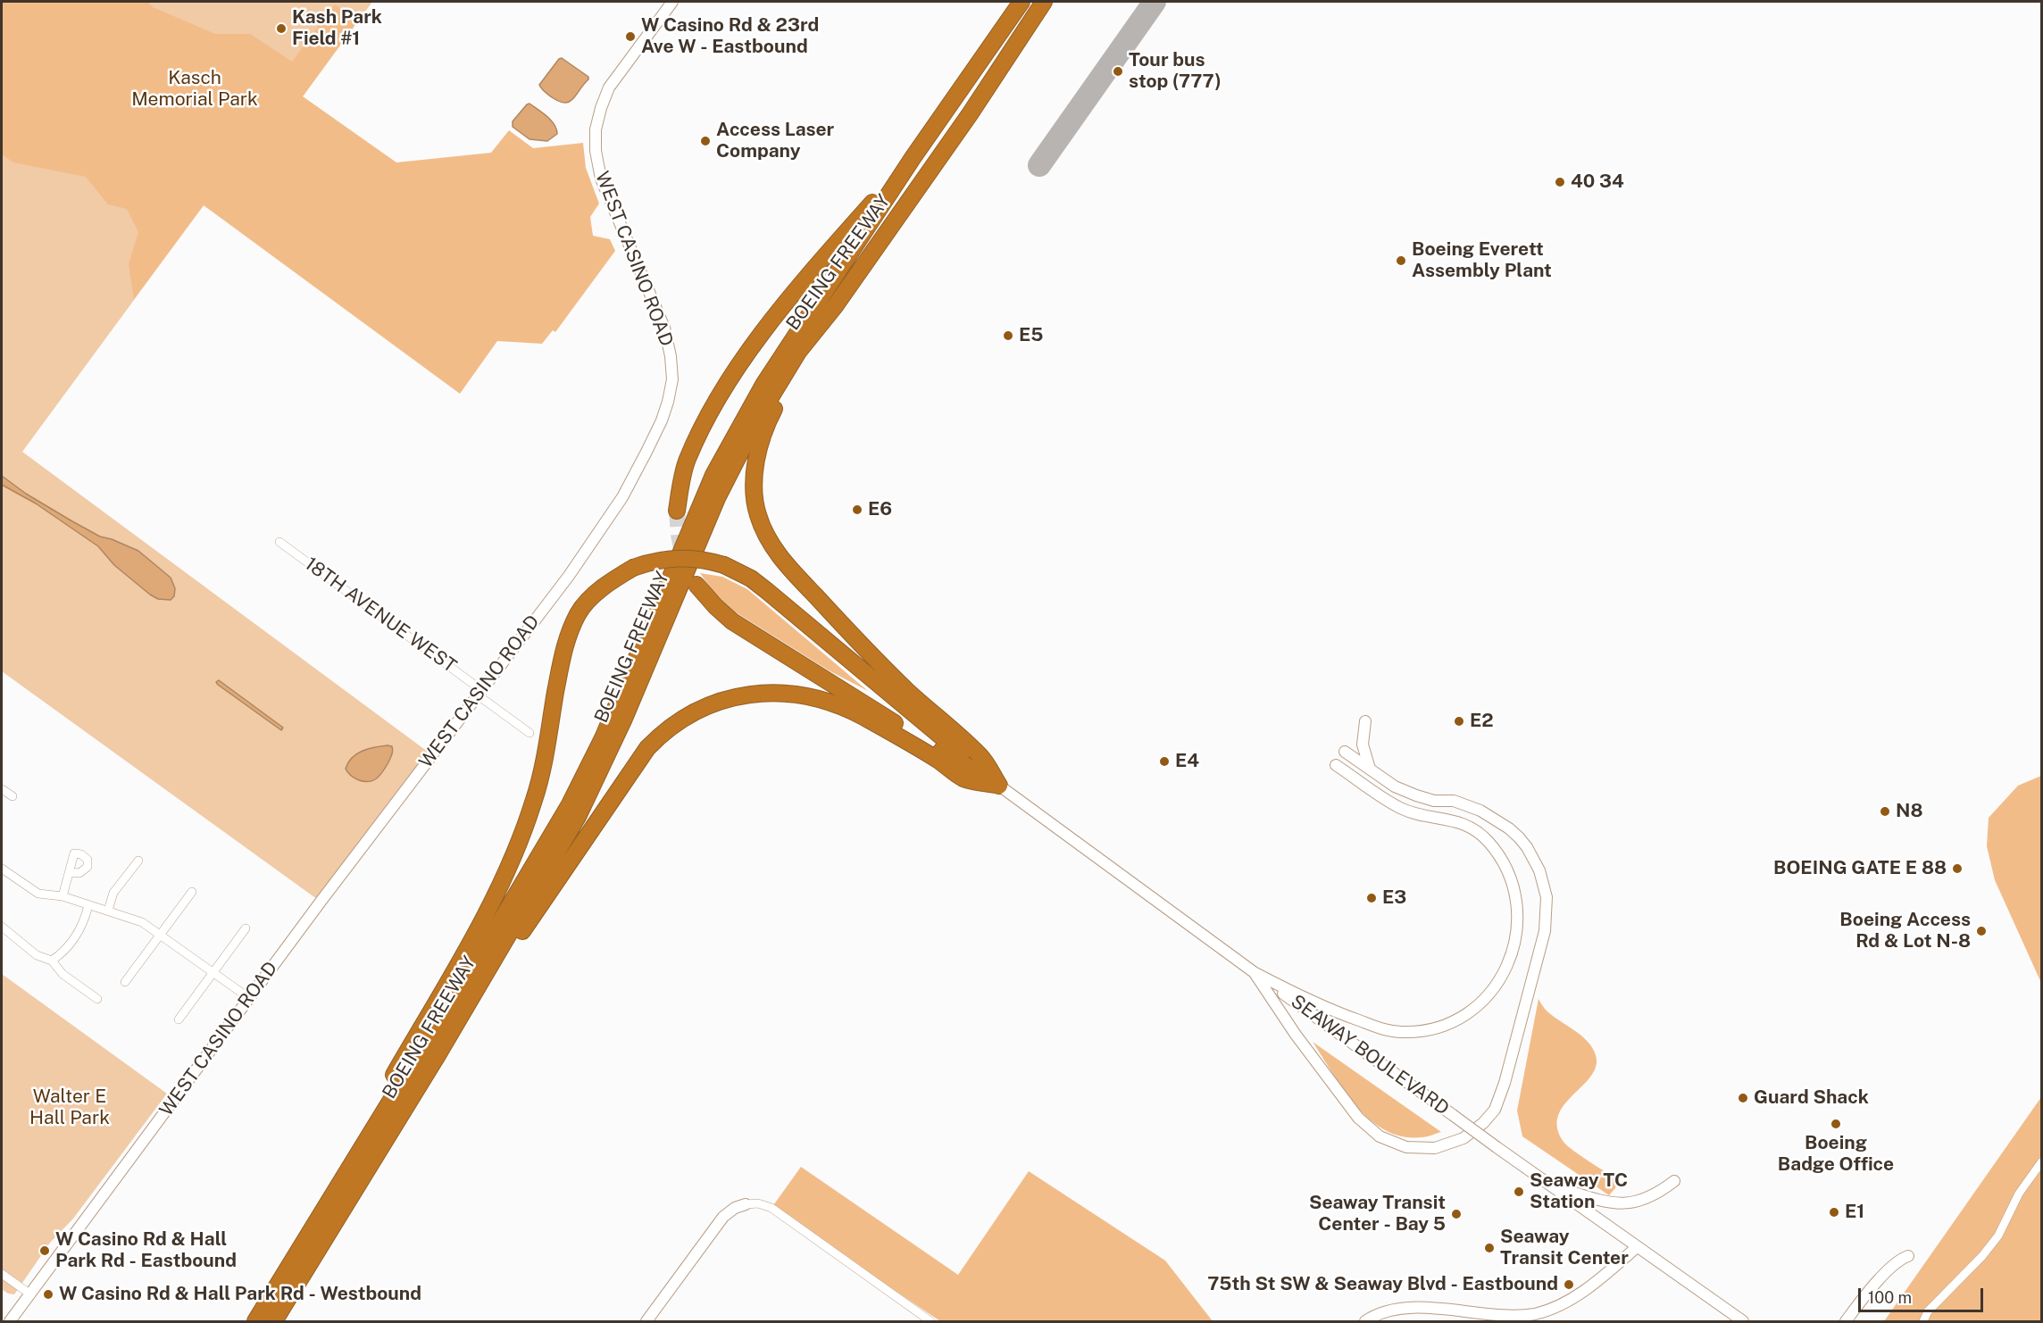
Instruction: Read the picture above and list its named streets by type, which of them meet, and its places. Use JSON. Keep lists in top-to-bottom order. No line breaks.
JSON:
{"streets":{"highway":["BOEING FREEWAY"],"street":["WEST CASINO ROAD","18TH AVENUE WEST","SEAWAY BOULEVARD"]},"crossings":[["WEST CASINO ROAD","18TH AVENUE WEST"]],"parks":["Kasch Memorial Park","Walter E Hall Park"],"places":["Kash Park Field #1","W Casino Rd & 23rd Ave W - Eastbound","Tour bus stop (777)","Access Laser Company","40 34","Boeing Everett Assembly Plant","E5","E6","E2","E4","N8","BOEING GATE E 88","E3","Boeing Access Rd & Lot N-8","Guard Shack","Boeing Badge Office","Seaway TC Station","E1","Seaway Transit Center - Bay 5","Seaway Transit Center","W Casino Rd & Hall Park Rd - Eastbound","75th St SW & Seaway Blvd - Eastbound","W Casino Rd & Hall Park Rd - Westbound"],"scale_bar":"100 m"}
